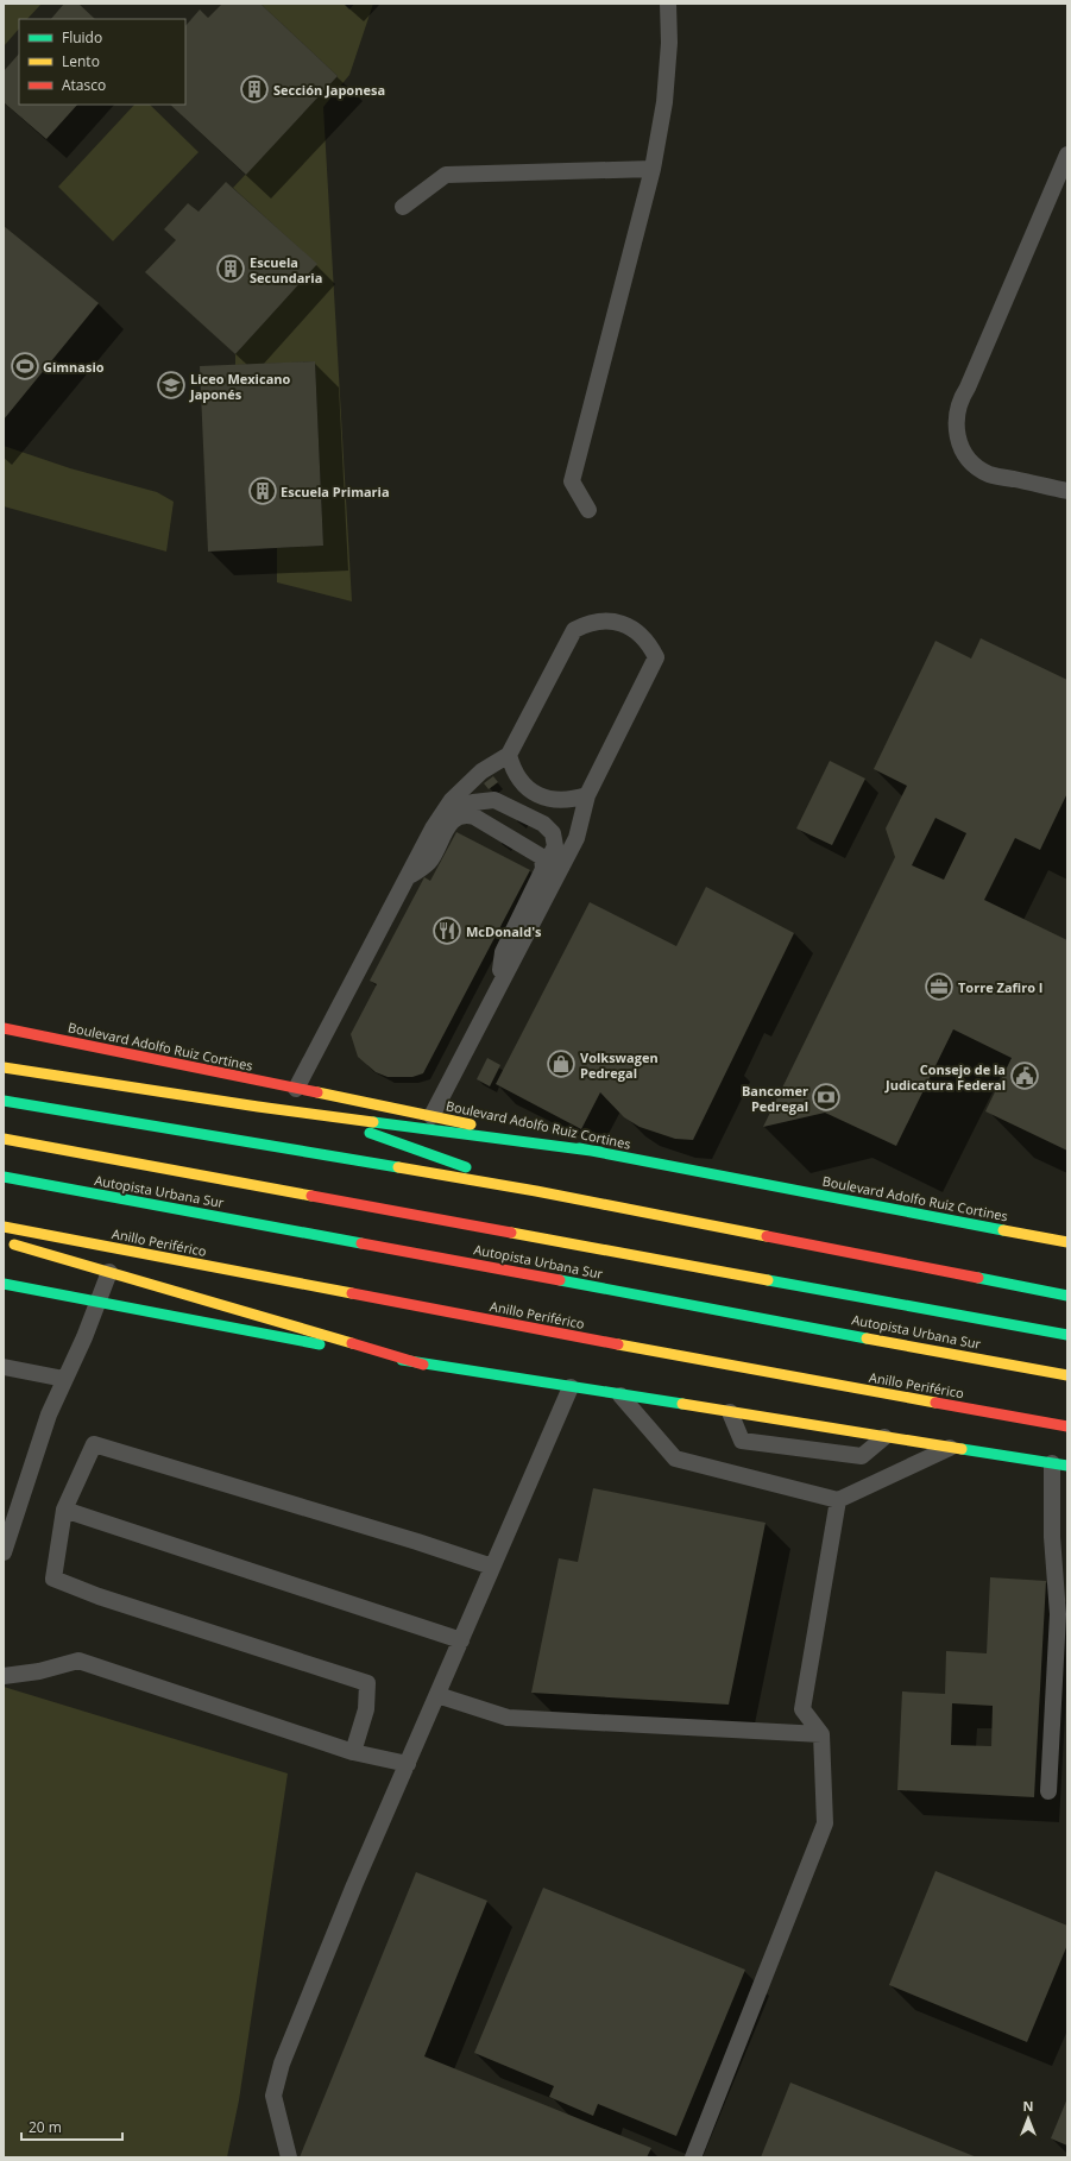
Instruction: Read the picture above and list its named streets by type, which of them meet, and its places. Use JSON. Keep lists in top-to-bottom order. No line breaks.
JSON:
{"streets":{"main road":["Boulevard Adolfo Ruiz Cortines","Autopista Urbana Sur","Anillo Periférico"]},"places":{"building":["Sección Japonesa","Escuela Secundaria","Escuela Primaria"],"sports":["Gimnasio"],"school or university":["Liceo Mexicano Japonés"],"restaurant":["McDonald's"],"office":["Torre Zafiro I"],"shop":["Volkswagen Pedregal"],"public building":["Consejo de la Judicatura Federal"],"bank":["Bancomer Pedregal"]},"legend":["Fluido","Lento","Atasco"],"scale_bar":"20 m","north":"top"}
